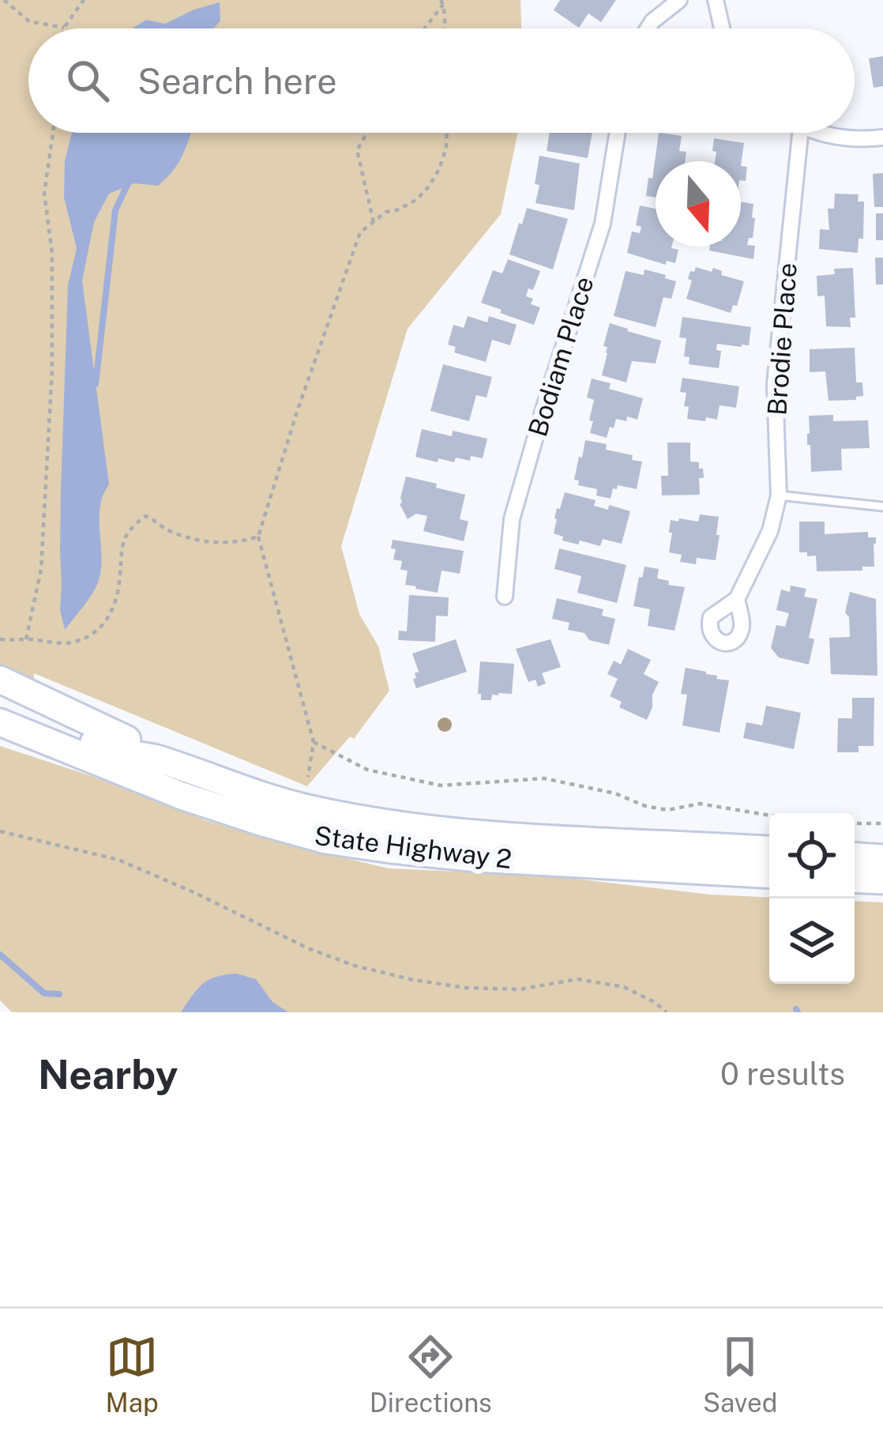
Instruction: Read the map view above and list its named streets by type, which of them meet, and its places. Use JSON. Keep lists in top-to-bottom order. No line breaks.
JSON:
{"streets":{"highway":["State Highway 2"],"street":["Brodie Place","Bodiam Place"]},"north":"bottom","page":{"search":"Search here","heading":["Nearby","0 results"],"nav":["Map","Directions","Saved"]}}
